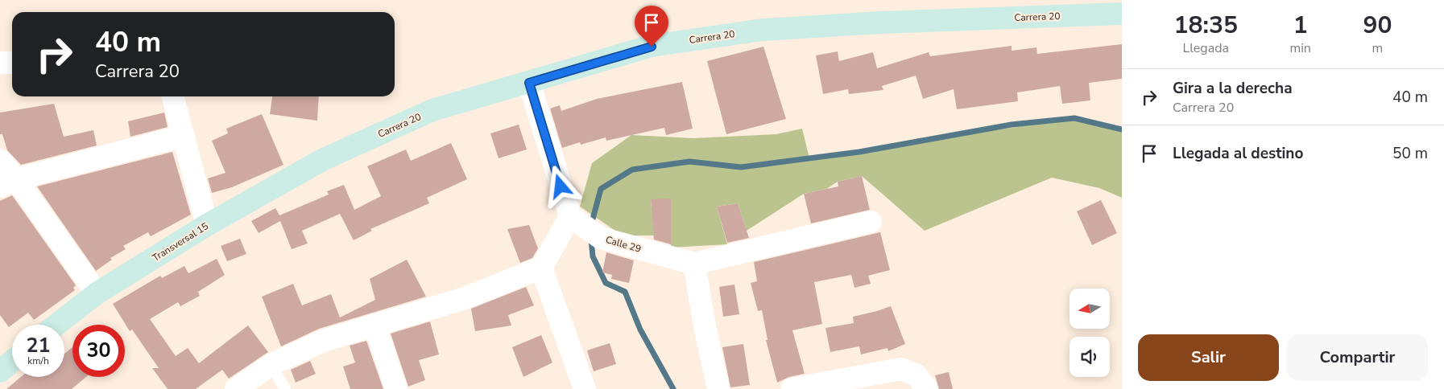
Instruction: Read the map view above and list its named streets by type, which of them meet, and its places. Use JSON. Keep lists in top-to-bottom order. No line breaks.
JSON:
{"streets":{"main road":["Carrera 20","Transversal 15"],"street":["Calle 29"]},"crossings":[["Carrera 20","Transversal 15"]],"north":"left","page":{"eta":["18:35","Llegada","1","min","90","m"],"turn":["40 m","Carrera 20"],"list":[{"name":"Gira a la derecha","note":"Carrera 20","value":"40 m"},{"name":"Llegada al destino","value":"50 m"}],"speed":"21 km/h","limit":"30","buttons":["Salir","Compartir"]}}
